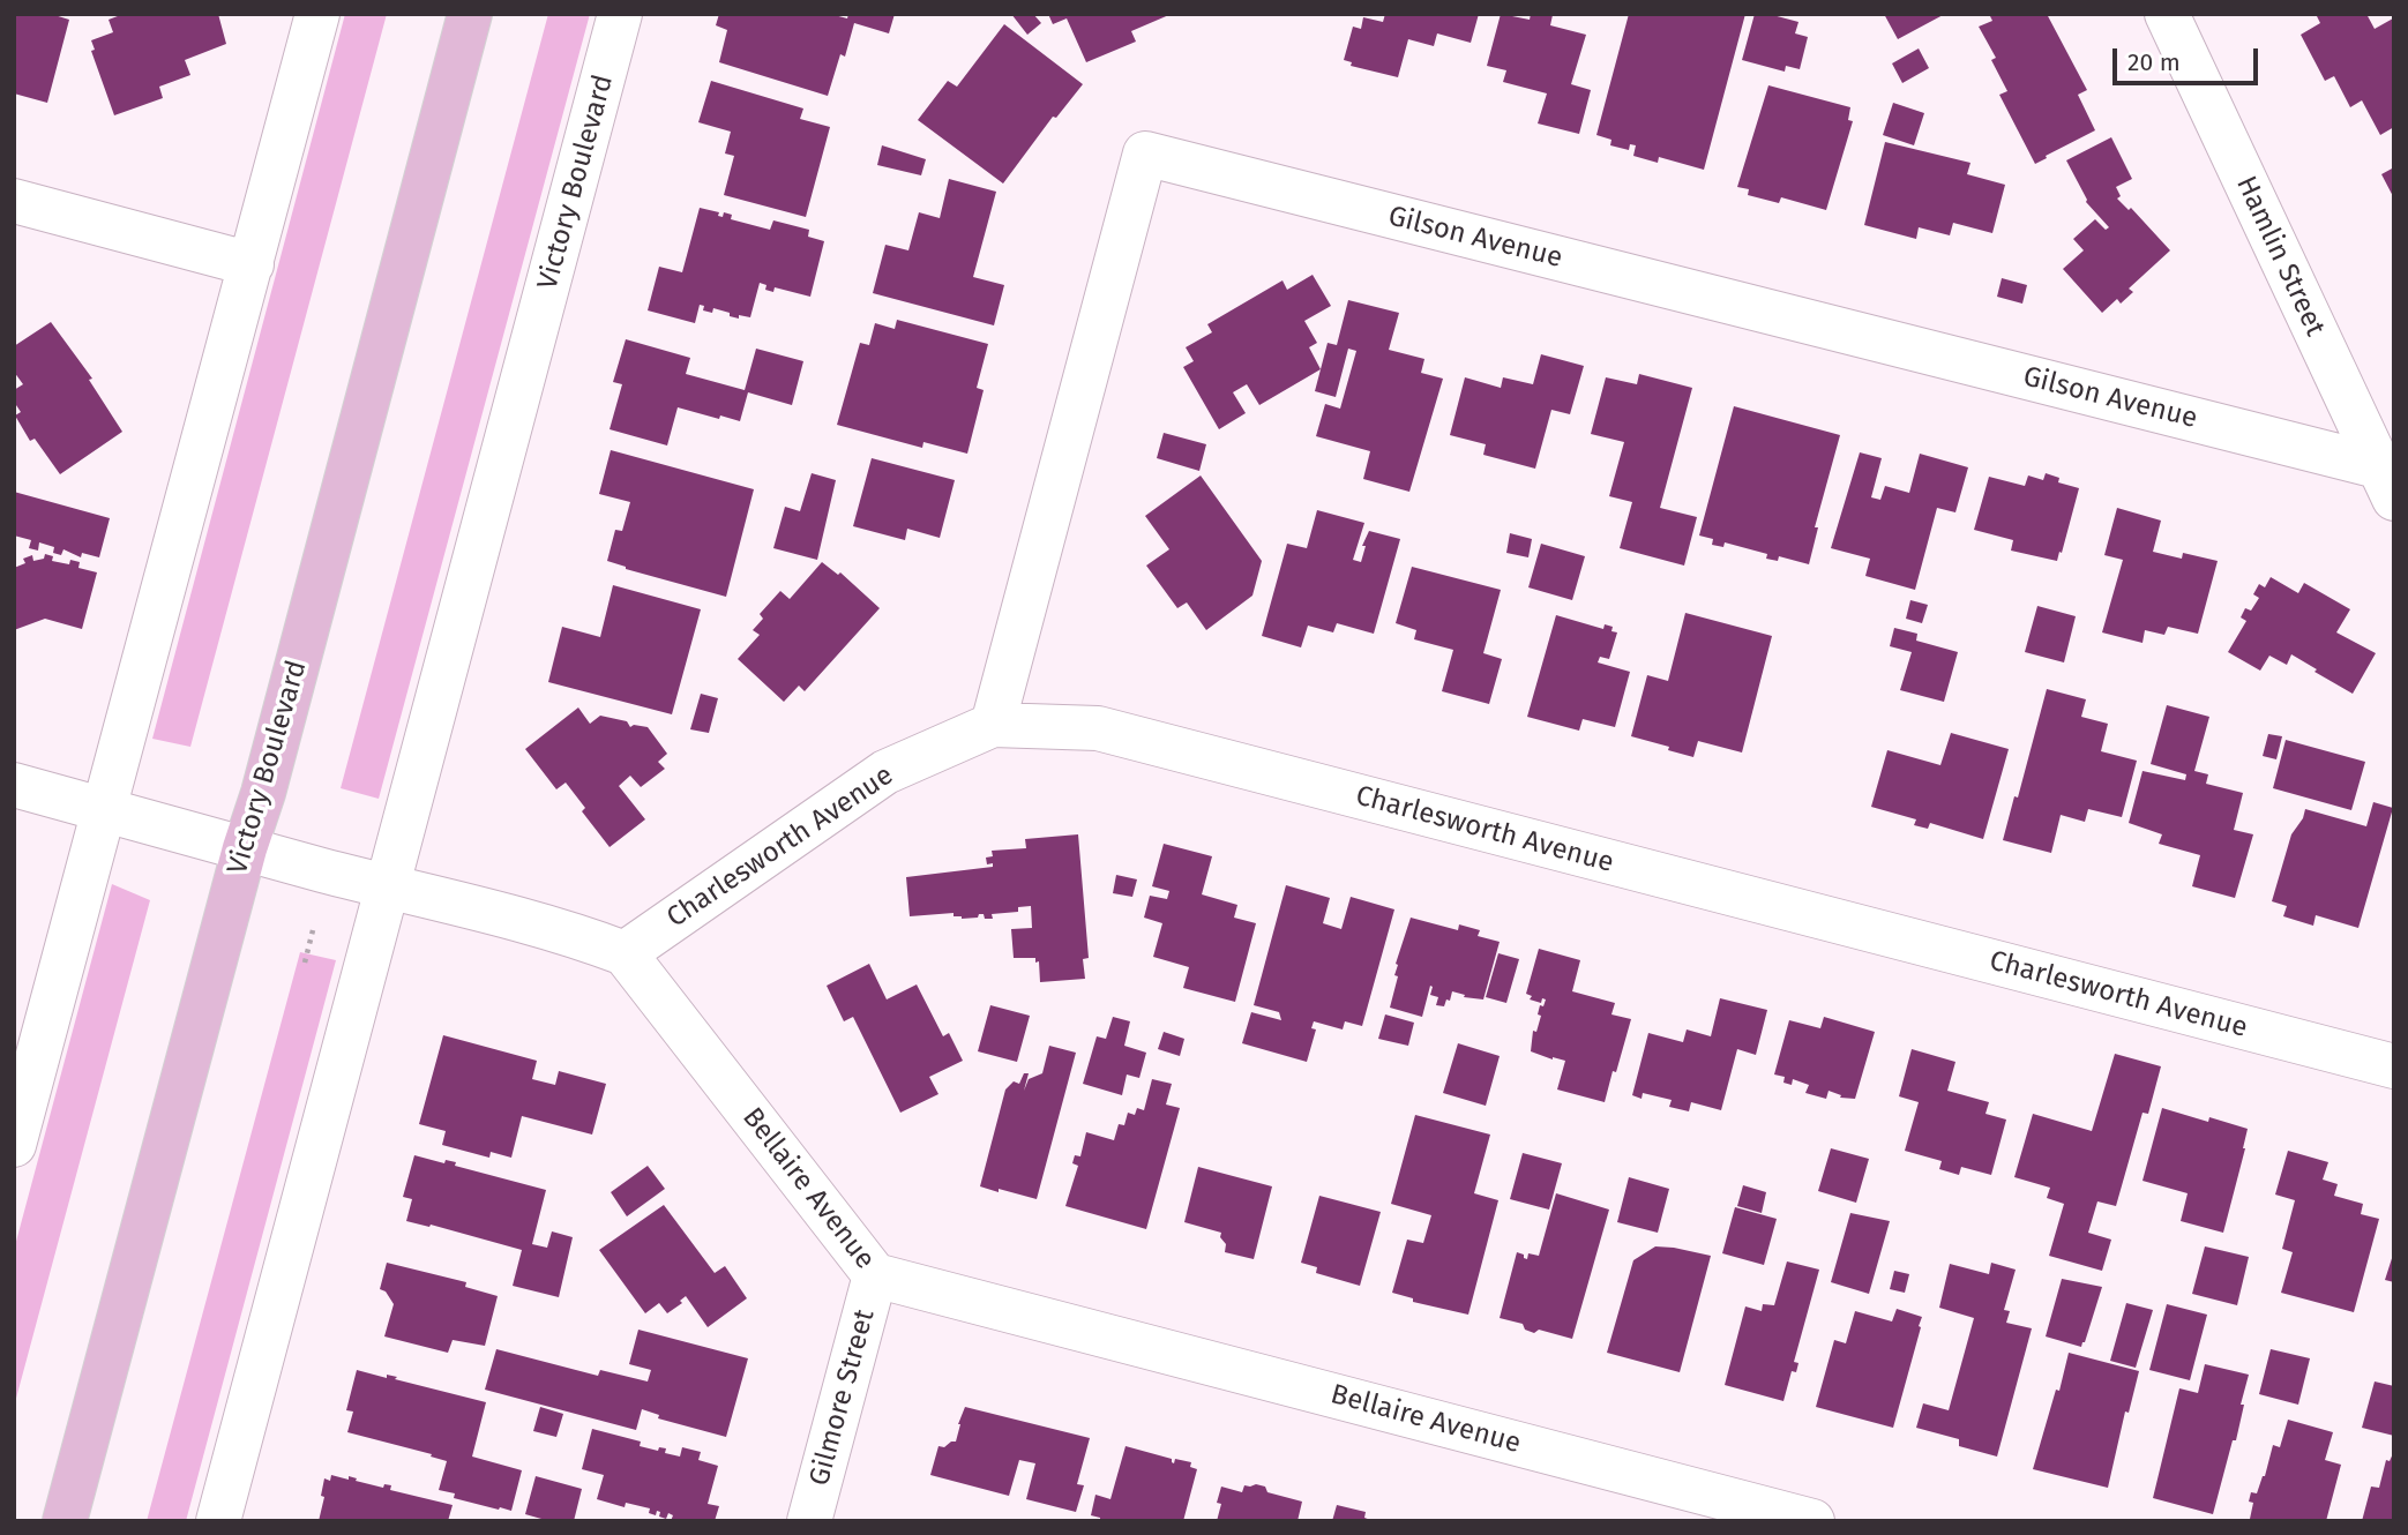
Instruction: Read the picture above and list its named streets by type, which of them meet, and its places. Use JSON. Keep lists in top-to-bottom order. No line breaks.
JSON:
{"streets":{"main road":["Victory Boulevard"],"street":["Gilson Avenue","Hamlin Street","Charlesworth Avenue","Bellaire Avenue","Gilmore Street"]},"crossings":[["Gilson Avenue","Hamlin Street"],["Gilson Avenue","Charlesworth Avenue"],["Charlesworth Avenue","Bellaire Avenue"],["Bellaire Avenue","Gilmore Street"]],"scale_bar":"20 m"}
